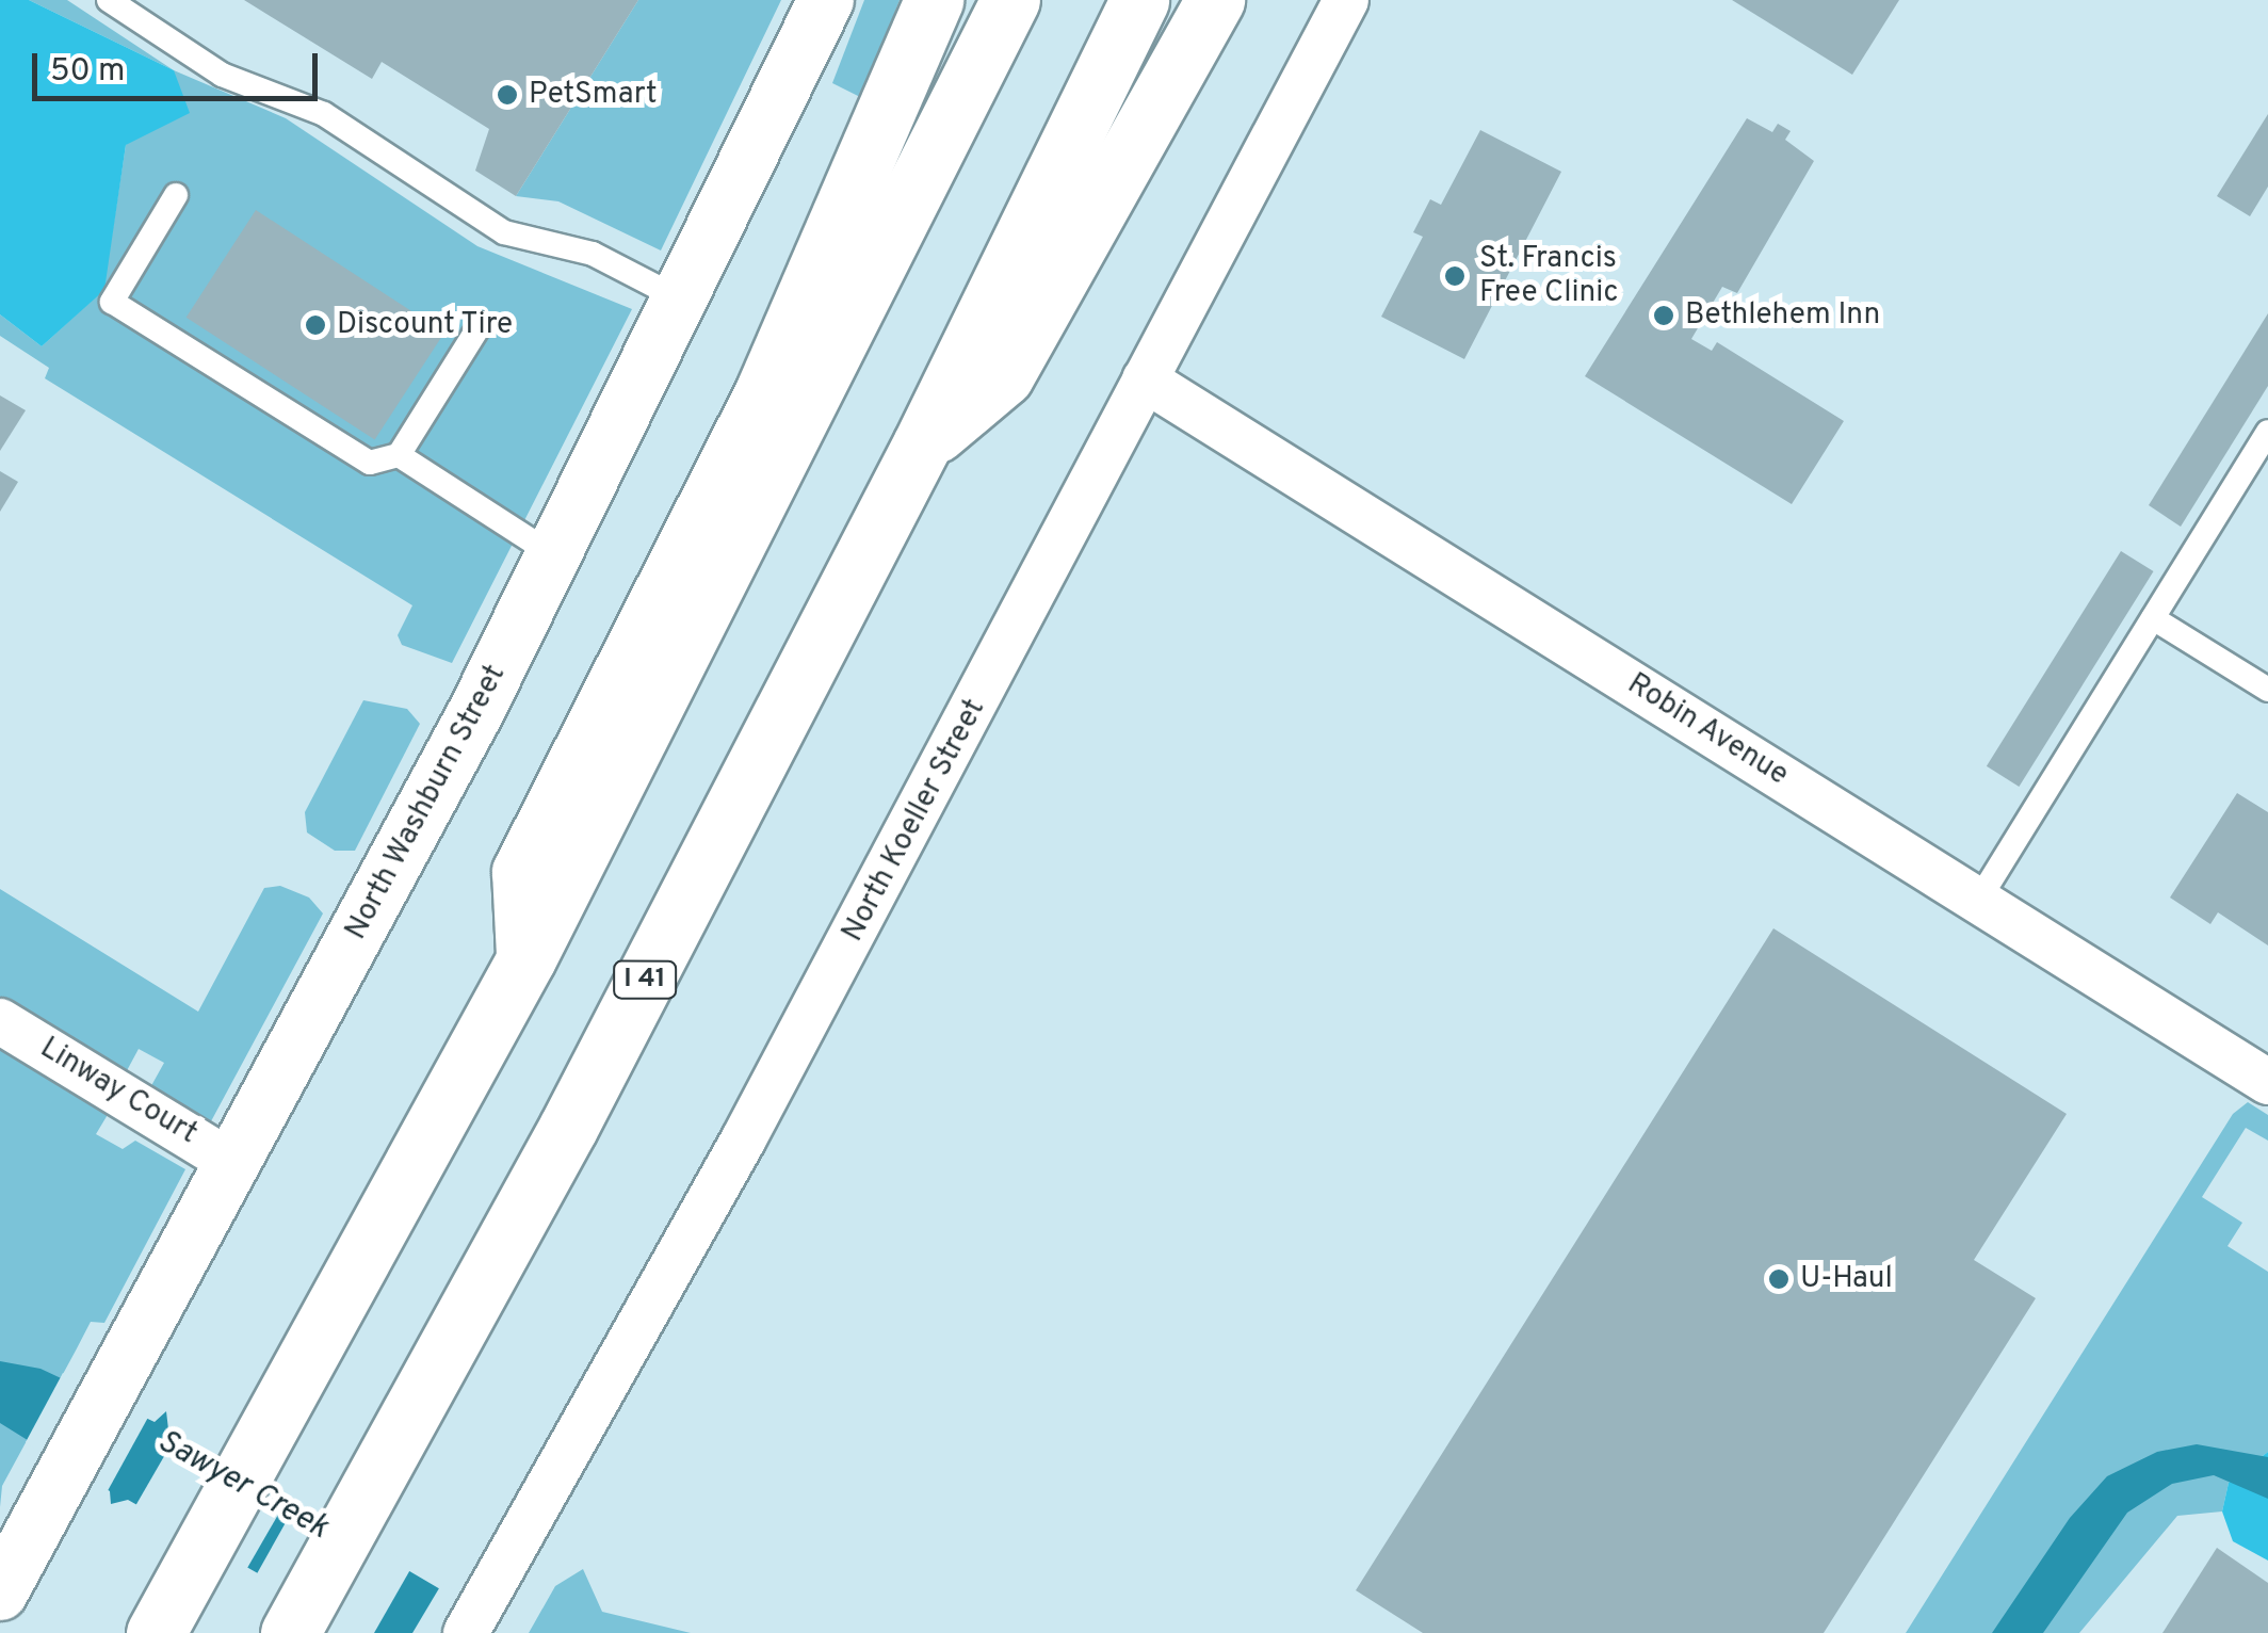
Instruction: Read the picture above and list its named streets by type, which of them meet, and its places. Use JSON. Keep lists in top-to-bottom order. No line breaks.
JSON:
{"streets":{"highway":["I 41"],"street":["Robin Avenue","North Washburn Street","North Koeller Street","Linway Court"]},"crossings":[["Robin Avenue","North Koeller Street"],["North Washburn Street","Linway Court"]],"water":["Sawyer Creek"],"places":["PetSmart","St. Francis Free Clinic","Bethlehem Inn","Discount Tire","U-Haul"],"scale_bar":"50 m"}
